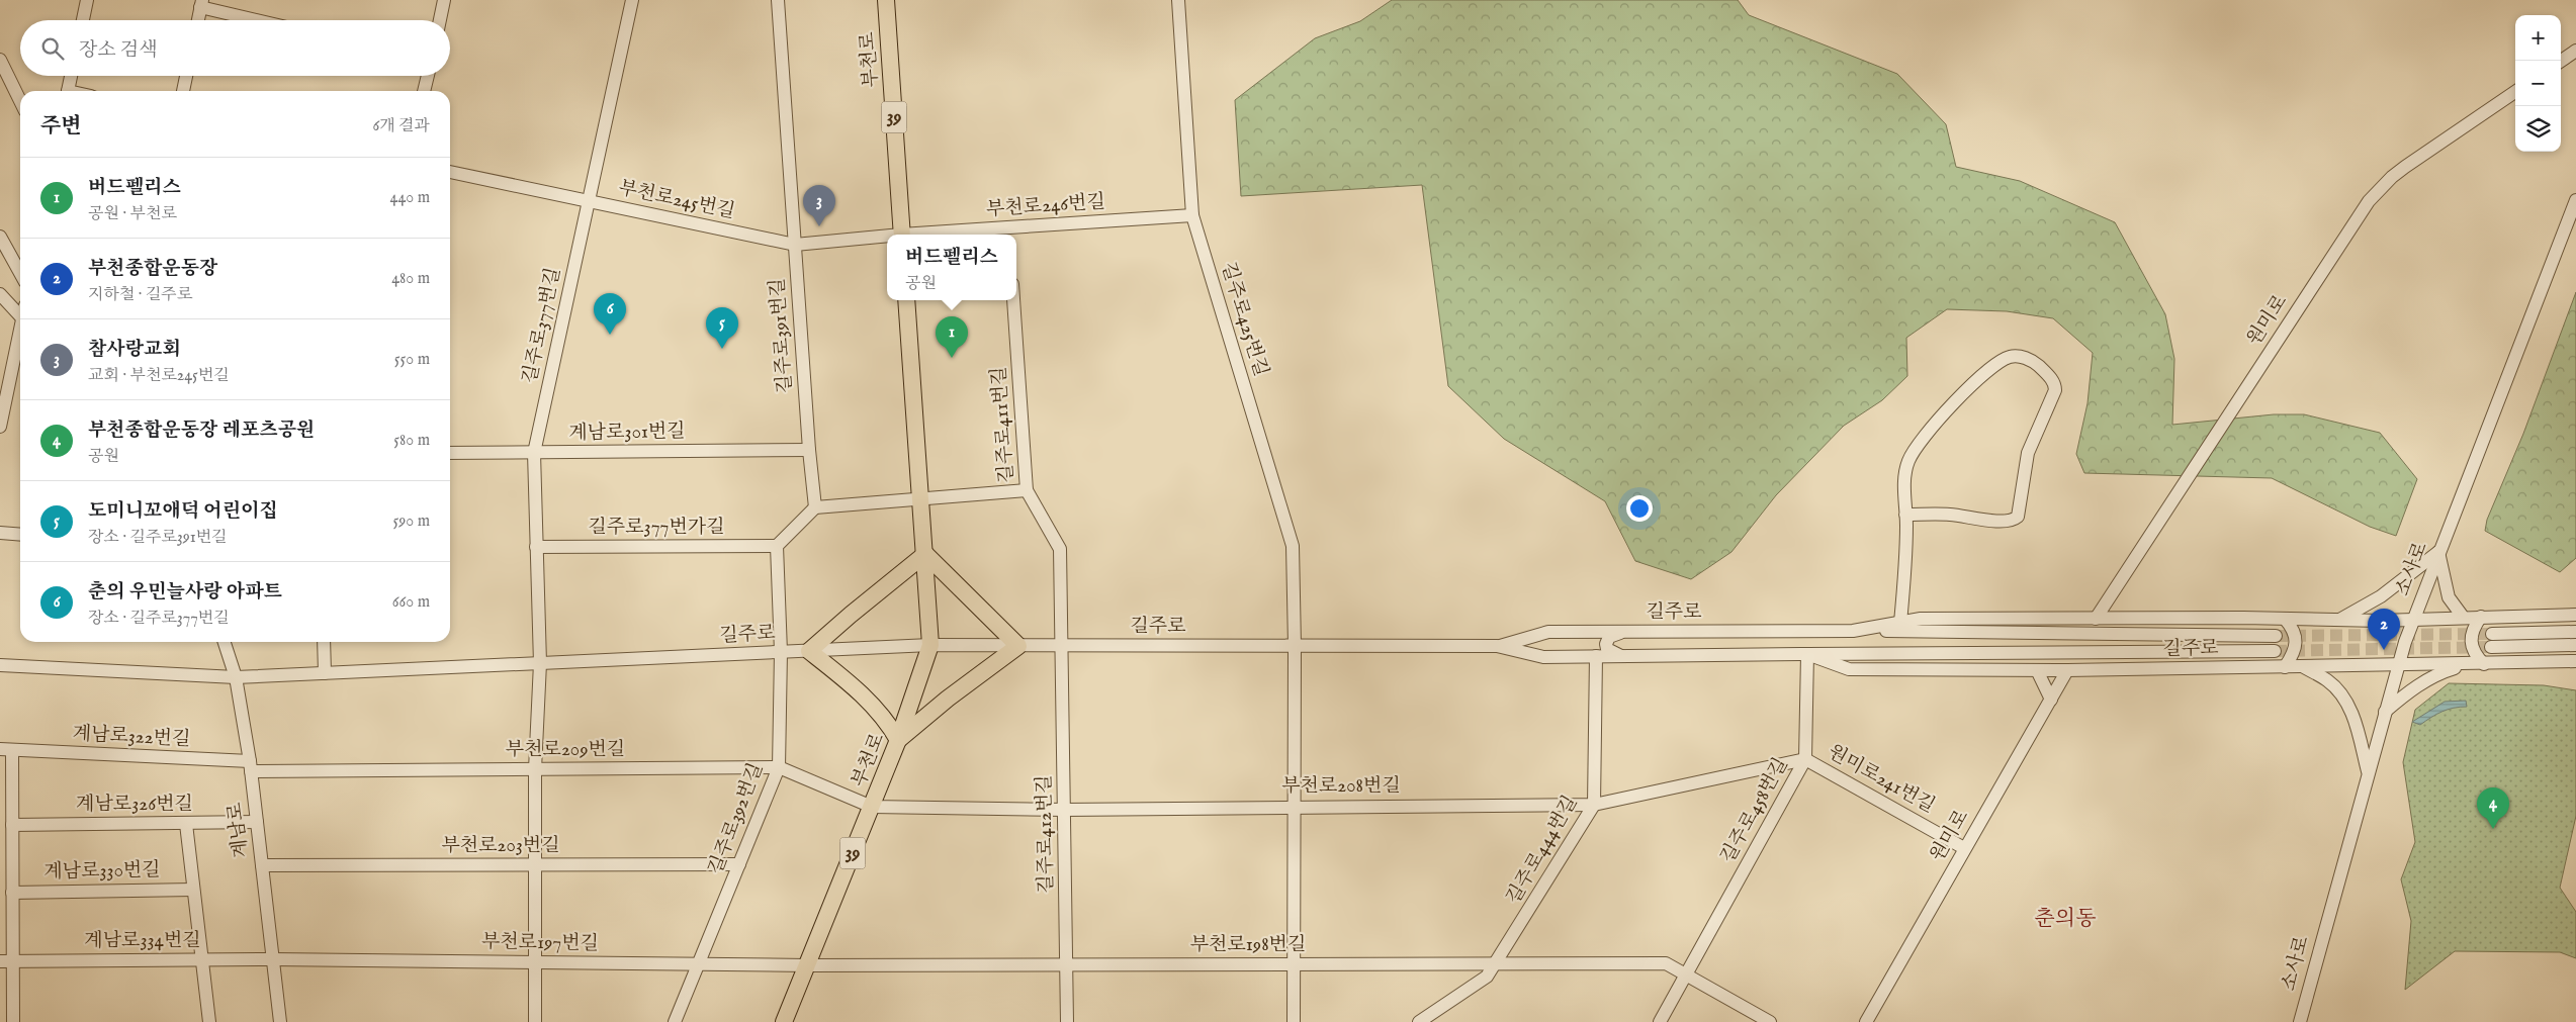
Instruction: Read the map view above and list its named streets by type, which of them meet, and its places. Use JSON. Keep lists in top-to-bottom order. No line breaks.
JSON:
{"streets":{"main road":["부천로","39"],"street":["부천로245번길","부천로246번길","길주로425번길","원미로","길주로377번길","길주로391번길","길주로411번길","계남로301번길","길주로377번가길","소사로","길주로","계남로322번길","부천로209번길","원미로241번길","부천로208번길","계남로326번길","길주로458번길","길주로392번길","계남로","길주로412번길","부천로203번길","길주로444번길","계남로330번길","계남로334번길","부천로197번길","부천로198번길"]},"crossings":[["부천로","길주로"],["부천로","부천로209번길"],["부천로","부천로208번길"],["부천로","부천로197번길"],["부천로","부천로198번길"],["부천로245번길","길주로377번길"],["부천로245번길","길주로391번길"],["부천로246번길","길주로425번길"],["길주로425번길","길주로"],["길주로425번길","부천로208번길"],["길주로425번길","부천로198번길"],["원미로","길주로"],["원미로","원미로241번길"],["길주로377번길","계남로301번길"],["길주로377번길","길주로377번가길"],["길주로377번길","길주로"],["길주로377번길","부천로209번길"],["길주로377번길","부천로203번길"],["길주로377번길","부천로197번길"],["길주로391번길","계남로301번길"],["길주로411번길","길주로"],["길주로411번길","길주로412번길"],["소사로","길주로"],["길주로","길주로458번길"],["길주로","길주로392번길"],["길주로","계남로"],["길주로","길주로412번길"],["길주로","길주로444번길"],["계남로322번길","부천로209번길"],["계남로322번길","계남로326번길"],["계남로322번길","계남로"],["계남로322번길","계남로330번길"],["계남로322번길","계남로334번길"],["부천로209번길","부천로208번길"],["부천로209번길","길주로392번길"],["부천로209번길","계남로"],["원미로241번길","부천로208번길"],["원미로241번길","길주로458번길"],["부천로208번길","길주로458번길"],["부천로208번길","길주로412번길"],["부천로208번길","길주로444번길"],["계남로326번길","계남로"],["길주로458번길","부천로198번길"],["길주로392번길","부천로203번길"],["길주로392번길","부천로197번길"],["계남로","부천로203번길"],["계남로","계남로334번길"],["계남로","부천로197번길"],["길주로412번길","부천로198번길"],["길주로444번길","부천로198번길"],["계남로334번길","부천로197번길"],["부천로197번길","부천로198번길"]],"districts":["춘의동"],"page":{"map_buttons":["+","−"],"search":"장소 검색","heading":["주변","6개 결과"],"list":[{"mark":"1","name":"버드펠리스","note":"공원 · 부천로","value":"440 m"},{"mark":"2","name":"부천종합운동장","note":"지하철 · 길주로","value":"480 m"},{"mark":"3","name":"참사랑교회","note":"교회 · 부천로245번길","value":"550 m"},{"mark":"4","name":"부천종합운동장 레포츠공원","note":"공원","value":"580 m"},{"mark":"5","name":"도미니꼬애덕 어린이집","note":"장소 · 길주로391번길","value":"590 m"},{"mark":"6","name":"춘의 우민늘사랑 아파트","note":"장소 · 길주로377번길","value":"660 m"}],"pins":["3","6","5","1","2","4"],"popup":["버드펠리스","공원"]}}
